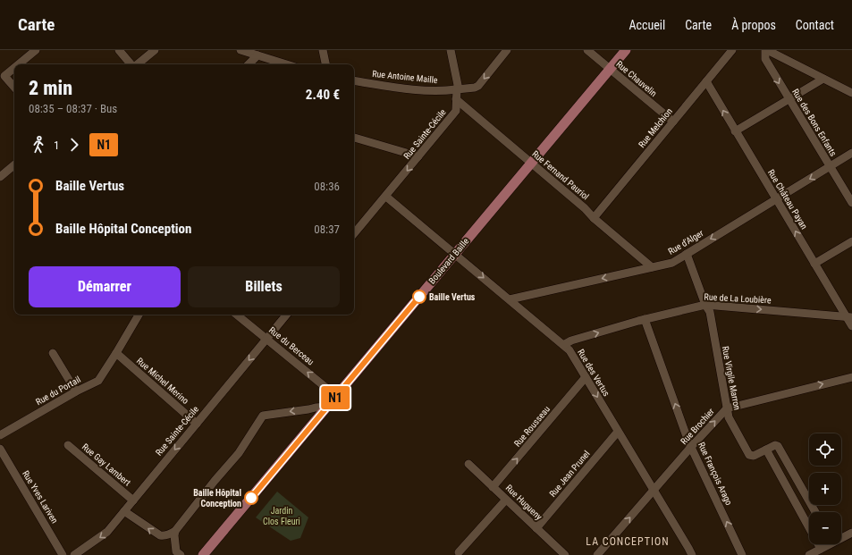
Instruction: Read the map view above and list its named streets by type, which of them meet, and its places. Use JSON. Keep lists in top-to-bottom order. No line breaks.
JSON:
{"streets":{"main road":["Boulevard Baille"],"street":["Rue Antoine Maille","Rue Chauvelin","Rue des Bons Enfants","Rue Melchion","Rue Sainte-Cécile","Rue Fernand Pauriol","Rue Château Payan","Rue d'Alger","Rue de La Loubière","Rue du Berceau","Rue des Vertus","Rue Virgile Marron","Rue Michel Merino","Rue du Portail","Rue Rousseau","Rue Brochier","Rue Gay Lambert","Rue Jean Prunel","Rue François Arago","Rue Yves Lariven","Rue Hugueny"]},"crossings":[["Rue Antoine Maille","Rue Sainte-Cécile"],["Rue Chauvelin","Rue Melchion"],["Rue Chauvelin","Boulevard Baille"],["Rue des Bons Enfants","Rue d'Alger"],["Rue Melchion","Rue Fernand Pauriol"],["Rue Melchion","Rue Château Payan"],["Rue Sainte-Cécile","Rue Fernand Pauriol"],["Rue Sainte-Cécile","Rue du Berceau"],["Rue Sainte-Cécile","Rue des Vertus"],["Rue Sainte-Cécile","Rue Michel Merino"],["Rue Sainte-Cécile","Rue Gay Lambert"],["Rue Fernand Pauriol","Rue d'Alger"],["Rue Fernand Pauriol","Boulevard Baille"],["Rue Château Payan","Rue d'Alger"],["Rue Château Payan","Rue de La Loubière"],["Rue d'Alger","Rue des Vertus"],["Rue d'Alger","Rue Virgile Marron"],["Boulevard Baille","Rue du Berceau"],["Boulevard Baille","Rue des Vertus"],["Rue de La Loubière","Rue des Vertus"],["Rue de La Loubière","Rue Virgile Marron"],["Rue de La Loubière","Rue François Arago"],["Rue des Vertus","Rue Rousseau"],["Rue des Vertus","Rue Brochier"],["Rue des Vertus","Rue Jean Prunel"],["Rue Virgile Marron","Rue Brochier"],["Rue Michel Merino","Rue du Portail"],["Rue Rousseau","Rue Hugueny"],["Rue Brochier","Rue François Arago"],["Rue Jean Prunel","Rue Hugueny"]],"one_way":["Rue Château Payan","Rue d'Alger","Rue de La Loubière","Rue du Berceau","Rue Rousseau","Rue Brochier"],"districts":["LA CONCEPTION"],"parks":["Jardin Clos Fleuri"],"places":["Baille Vertus","Baille Hôpital Conception"],"lines":["bus line N1"],"page":{"header":"Carte","nav":["Accueil","Carte","À propos","Contact"],"on_map":"N1","heading":["2 min","08:35 – 08:37 · Bus","2.40 €"],"legs":["1","N1"],"list":[{"name":"Baille Vertus","value":"08:36"},{"name":"Baille Hôpital Conception","value":"08:37"}],"buttons":["Démarrer","Billets"],"map_buttons":["+","−"]}}
